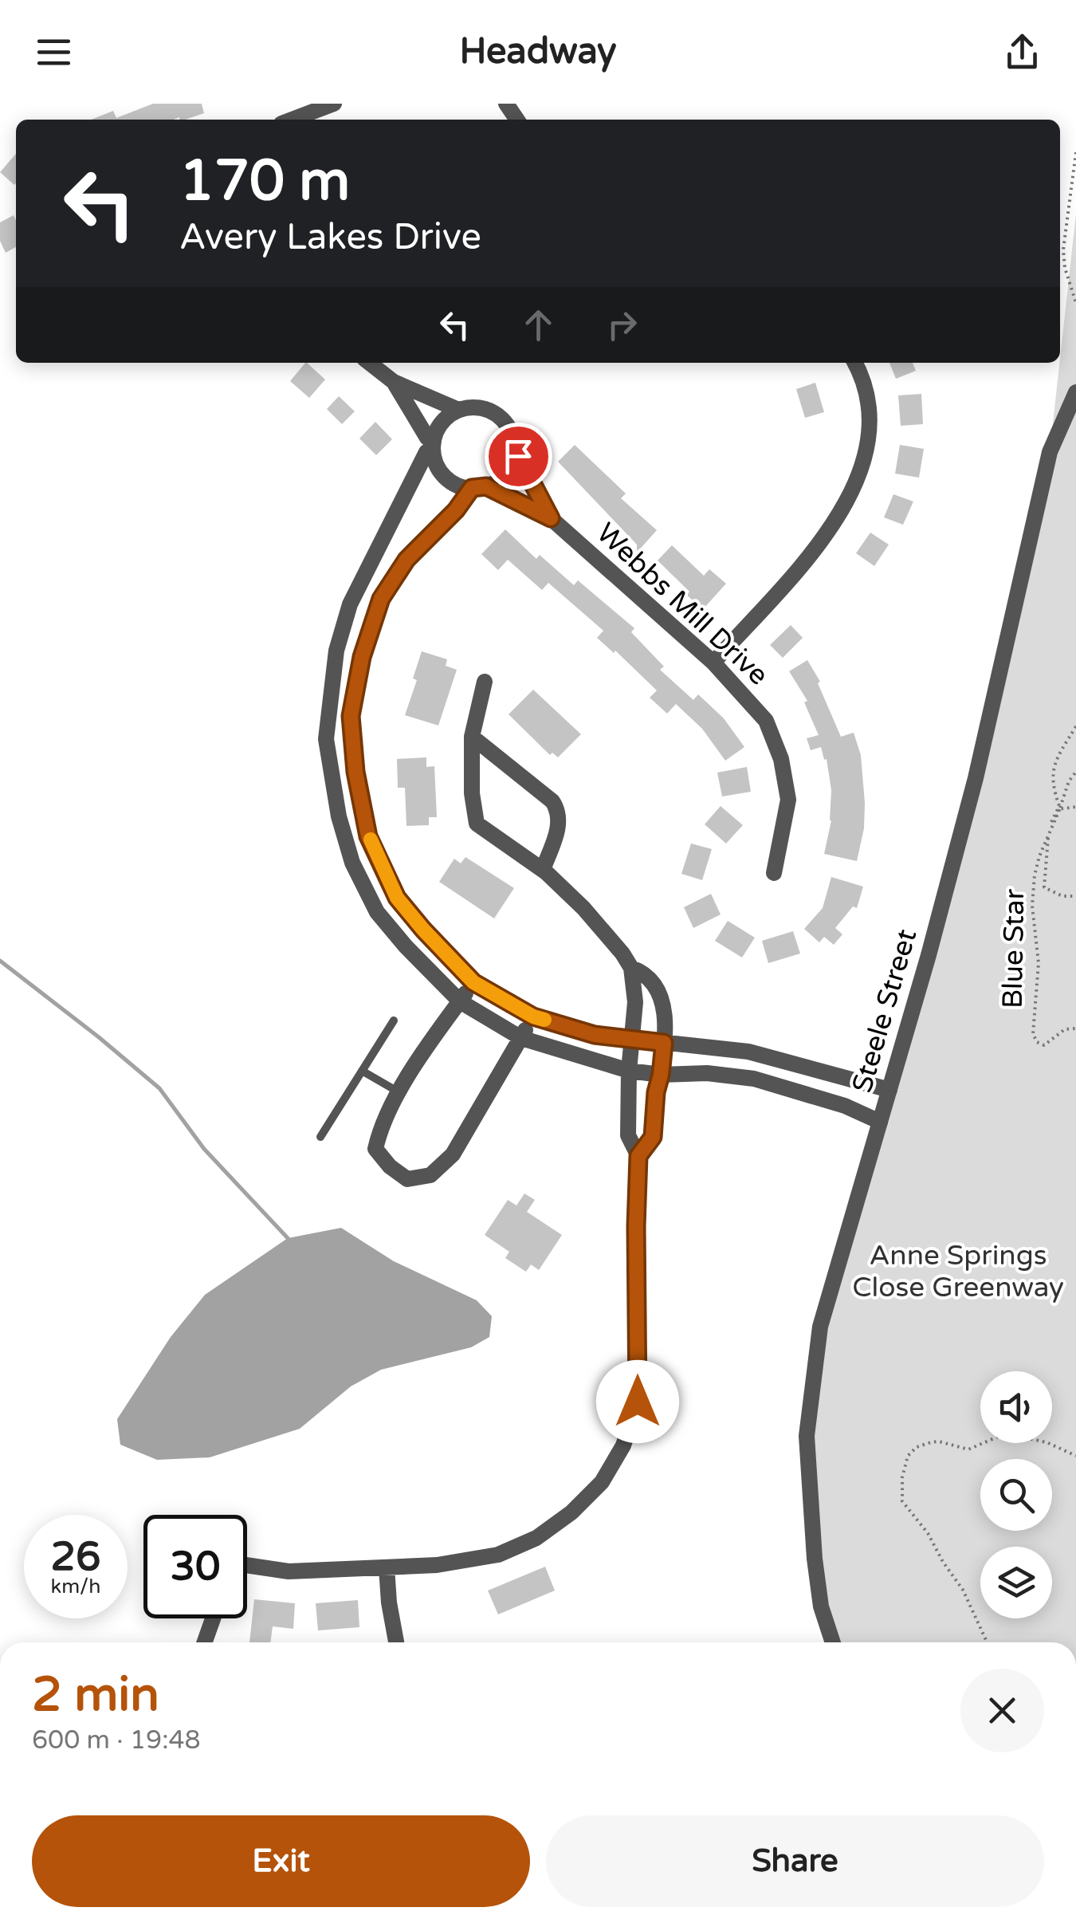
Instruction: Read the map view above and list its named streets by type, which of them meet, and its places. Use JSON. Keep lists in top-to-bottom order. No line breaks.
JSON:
{"streets":{"street":["Webbs Mill Drive","Steele Street"],"path":["Blue Star"]},"parks":["Anne Springs Close Greenway"],"page":{"header":"Headway","turn":["170 m","Avery Lakes Drive"],"speed":"26 km/h","limit":"30","heading":["2 min","600 m · 19:48"],"buttons":["Exit","Share"]}}
